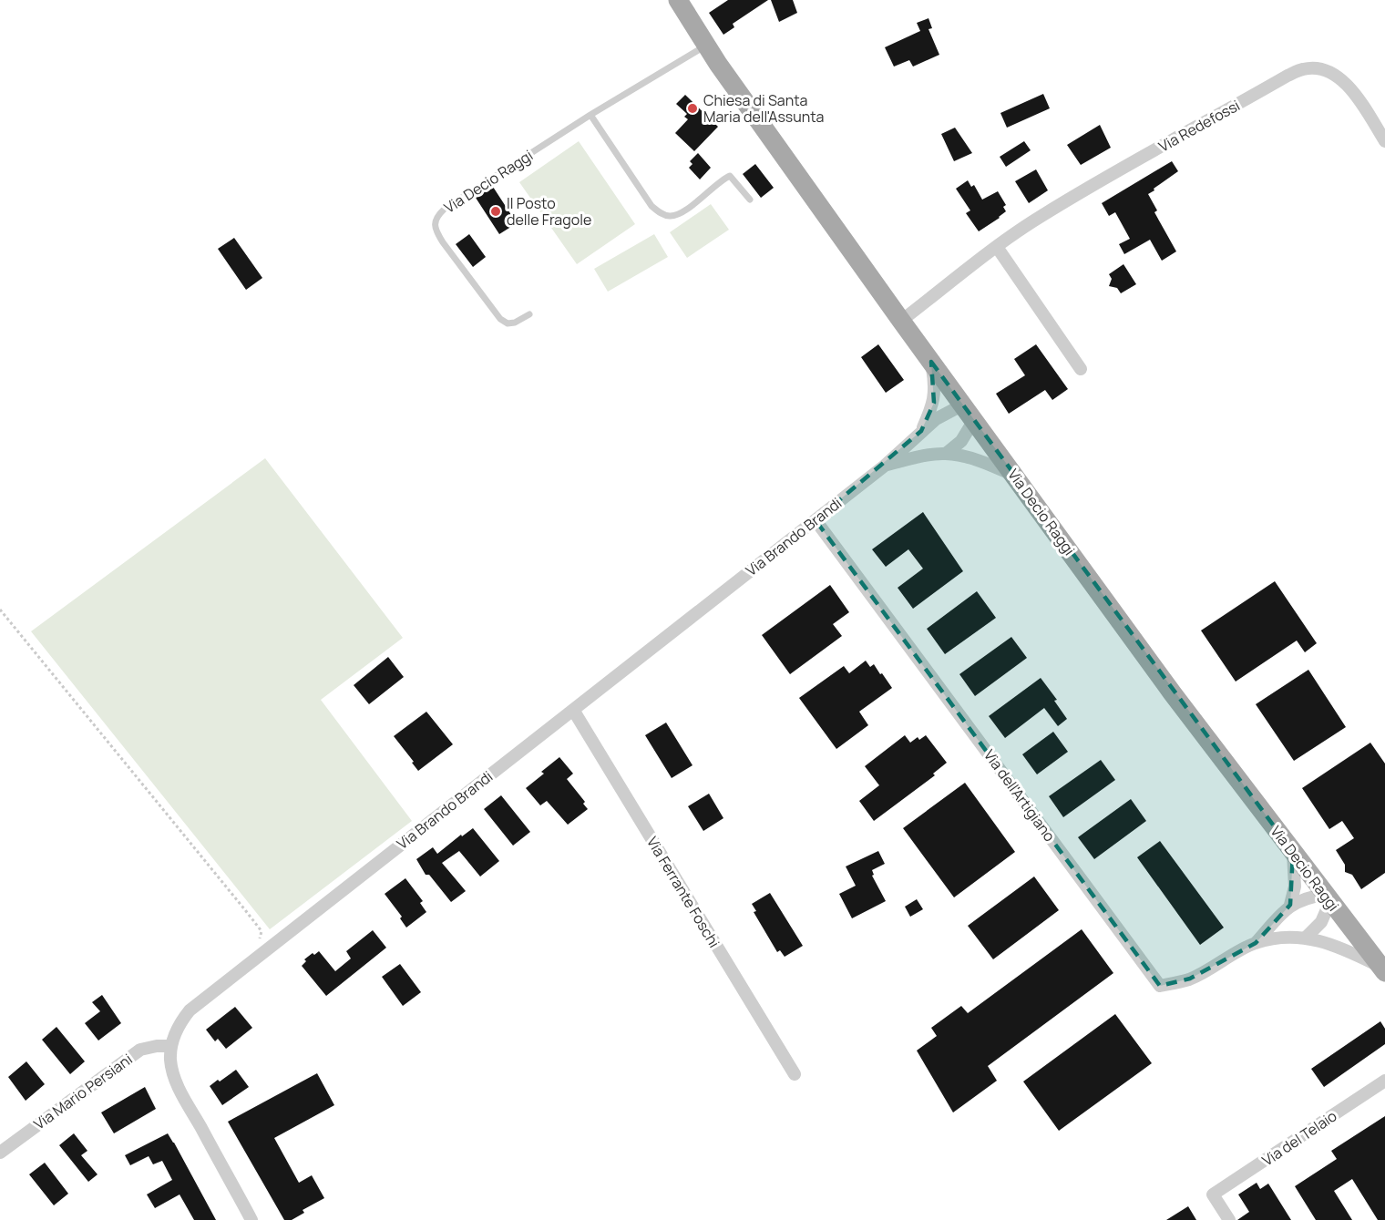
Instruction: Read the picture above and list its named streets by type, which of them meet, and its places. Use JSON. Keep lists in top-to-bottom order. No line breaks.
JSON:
{"streets":{"main road":["Via Decio Raggi"],"street":["Via Redefossi","Via Brando Brandi","Via dell'Artigiano","Via Ferrante Foschi","Via Mario Persiani","Via del Telaio"]},"crossings":[["Via Redefossi","Via Decio Raggi"],["Via Decio Raggi","Via Brando Brandi"],["Via Decio Raggi","Via dell'Artigiano"],["Via Brando Brandi","Via dell'Artigiano"],["Via Brando Brandi","Via Ferrante Foschi"],["Via Brando Brandi","Via Mario Persiani"]],"places":["Chiesa di Santa Maria dell'Assunta","Il Posto delle Fragole"]}
